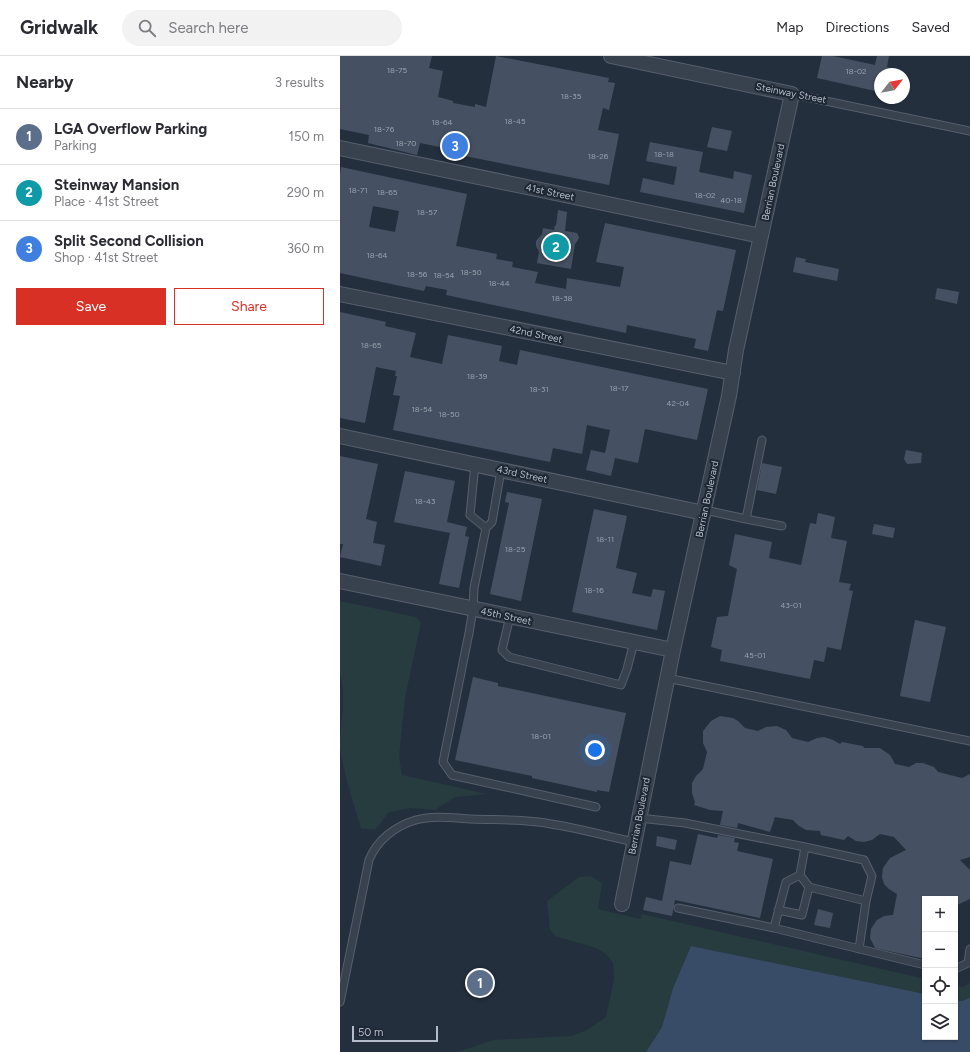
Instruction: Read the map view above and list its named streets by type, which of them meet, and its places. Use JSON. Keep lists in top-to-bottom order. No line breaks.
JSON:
{"streets":{"street":["Steinway Street","Berrian Boulevard","41st Street","42nd Street","43rd Street","45th Street"]},"crossings":[["Steinway Street","Berrian Boulevard"],["Berrian Boulevard","41st Street"],["Berrian Boulevard","42nd Street"],["Berrian Boulevard","43rd Street"],["Berrian Boulevard","45th Street"]],"house_numbers":["18-75","18-02","18-35","18-45","18-64","18-76","18-70","18-18","18-26","18-71","18-65","18-02","40-18","18-57","18-64","18-50","18-56","18-54","18-44","18-38","18-65","18-39","18-17","18-31","42-04","18-54","18-50","18-43","18-11","18-25","18-16","43-01","45-01","18-01"],"scale_bar":"50 m","north":"top right","page":{"header":"Gridwalk","search":"Search here","nav":["Map","Directions","Saved"],"heading":["Nearby","3 results"],"list":[{"mark":"1","name":"LGA Overflow Parking","note":"Parking","value":"150 m"},{"mark":"2","name":"Steinway Mansion","note":"Place · 41st Street","value":"290 m"},{"mark":"3","name":"Split Second Collision","note":"Shop · 41st Street","value":"360 m"}],"pins":["3","2","1"],"buttons":["Save","Share"],"map_buttons":["+","−"],"scale":"50 m"}}
